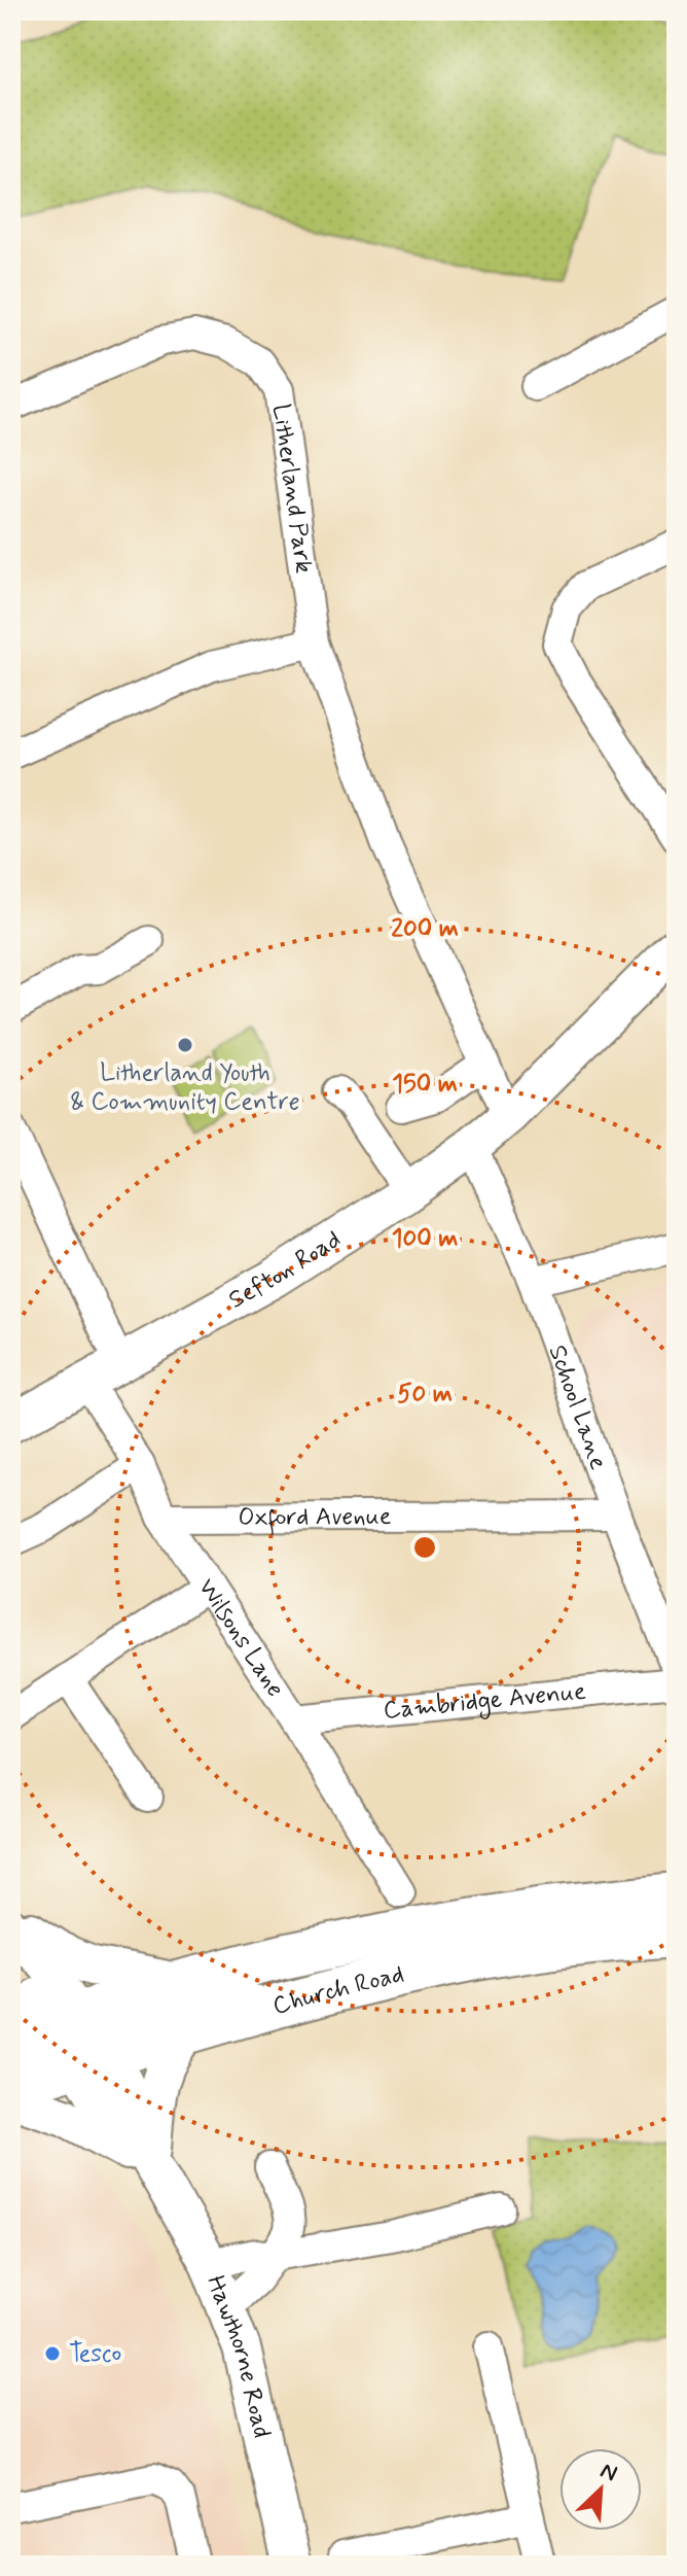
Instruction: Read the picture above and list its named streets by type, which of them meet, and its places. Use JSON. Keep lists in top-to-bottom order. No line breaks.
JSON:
{"streets":{"highway":["Church Road"],"main road":["Sefton Road","Hawthorne Road"],"street":["Litherland Park","School Lane","Oxford Avenue","Wilsons Lane","Cambridge Avenue"]},"crossings":[["Litherland Park","Sefton Road"],["Sefton Road","School Lane"],["Sefton Road","Wilsons Lane"],["School Lane","Oxford Avenue"],["Oxford Avenue","Wilsons Lane"],["Wilsons Lane","Cambridge Avenue"],["Church Road","Hawthorne Road"]],"places":["Litherland Youth & Community Centre","Tesco"],"north":"top right","rings":["200 m","150 m","100 m","50 m"]}
